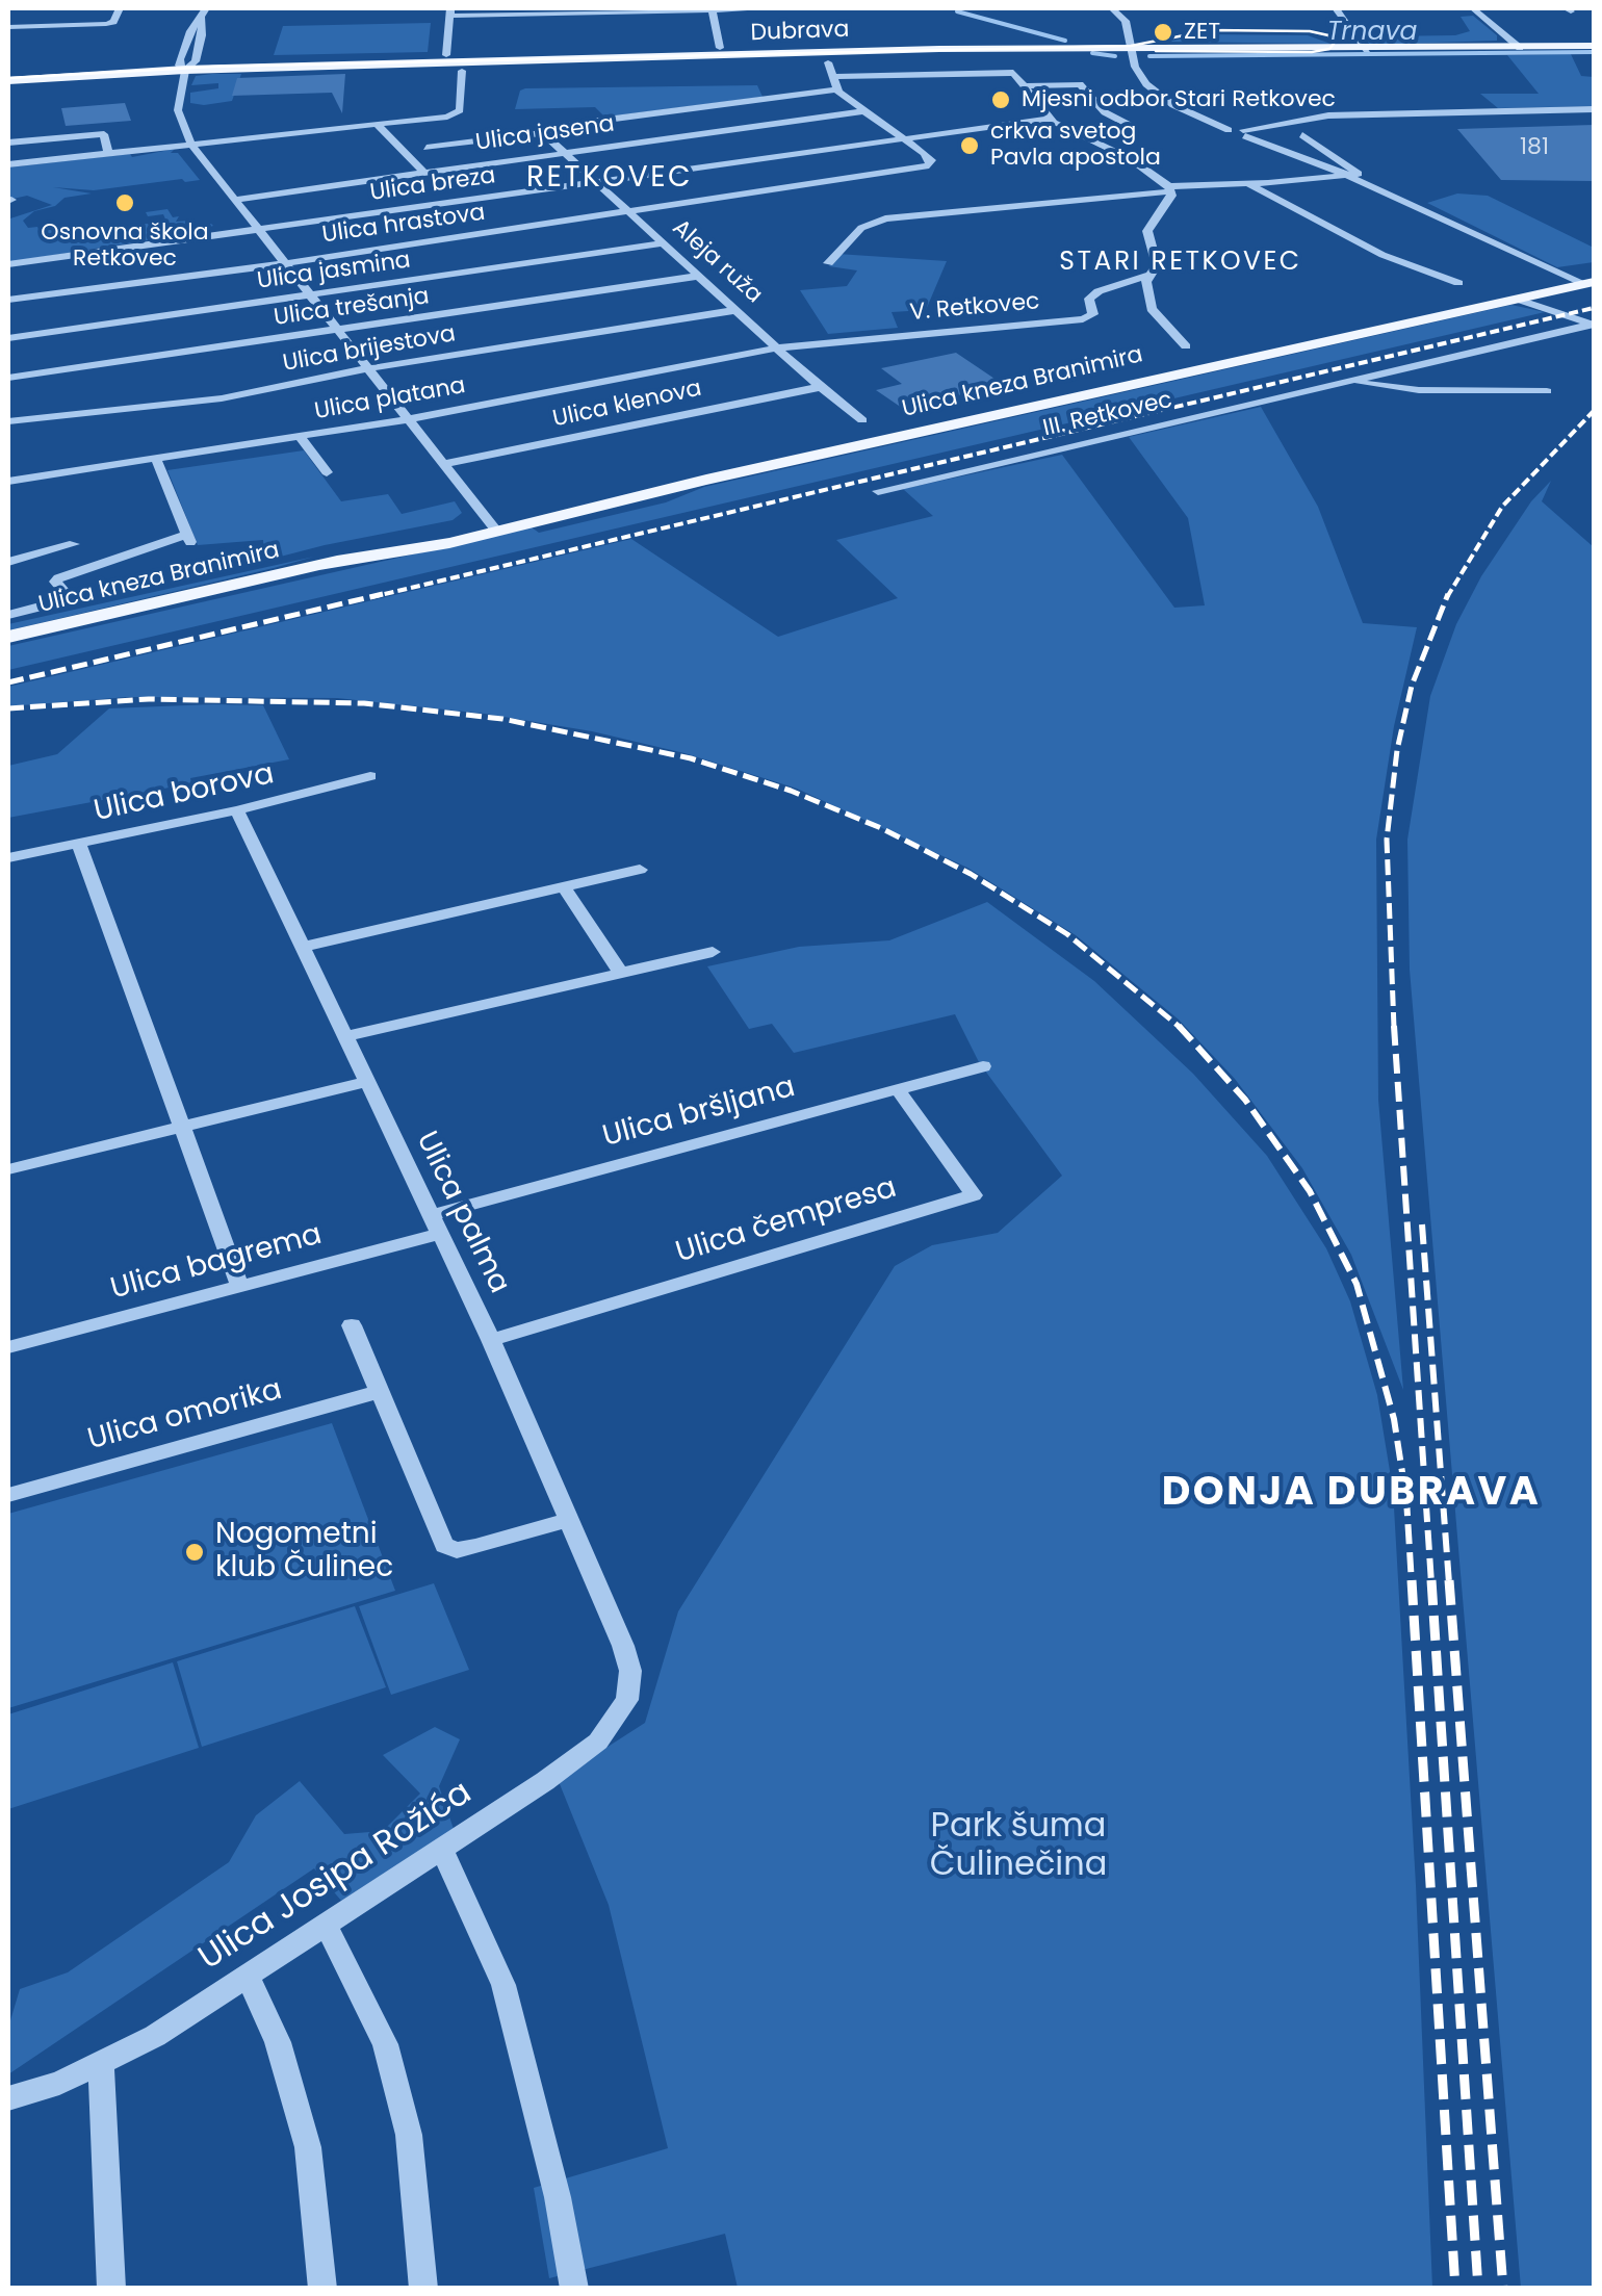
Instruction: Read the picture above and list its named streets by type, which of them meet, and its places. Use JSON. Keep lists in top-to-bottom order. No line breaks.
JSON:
{"streets":{"main road":["Dubrava","Ulica kneza Branimira"],"street":["Ulica jasena","Ulica breza","Ulica hrastova","Aleja ruža","Ulica jasmina","Ulica trešanja","V. Retkovec","Ulica brijestova","Ulica platana","Ulica klenova","III. Retkovec","Ulica borova","Ulica bršljana","Ulica palma","Ulica čempresa","Ulica bagrema","Ulica omorika","Ulica Josipa Rožića"]},"crossings":[["Ulica jasena","Aleja ruža"],["Ulica breza","Ulica hrastova"],["Ulica breza","Aleja ruža"],["Ulica hrastova","Aleja ruža"],["Aleja ruža","Ulica jasmina"],["Aleja ruža","Ulica trešanja"],["Aleja ruža","V. Retkovec"],["Aleja ruža","Ulica brijestova"],["Aleja ruža","Ulica platana"],["Aleja ruža","Ulica klenova"],["V. Retkovec","Ulica platana"],["Ulica kneza Branimira","III. Retkovec"],["Ulica borova","Ulica palma"],["Ulica bršljana","Ulica palma"],["Ulica bršljana","Ulica čempresa"],["Ulica bršljana","Ulica bagrema"],["Ulica palma","Ulica čempresa"],["Ulica palma","Ulica bagrema"],["Ulica palma","Ulica Josipa Rožića"]],"districts":["RETKOVEC","STARI RETKOVEC","DONJA DUBRAVA"],"water":["Trnava"],"parks":["Park šuma Čulinečina"],"places":["ZET","Mjesni odbor Stari Retkovec","crkva svetog Pavla apostola","Osnovna škola Retkovec","Nogometni klub Čulinec"],"house_numbers":["181"]}
